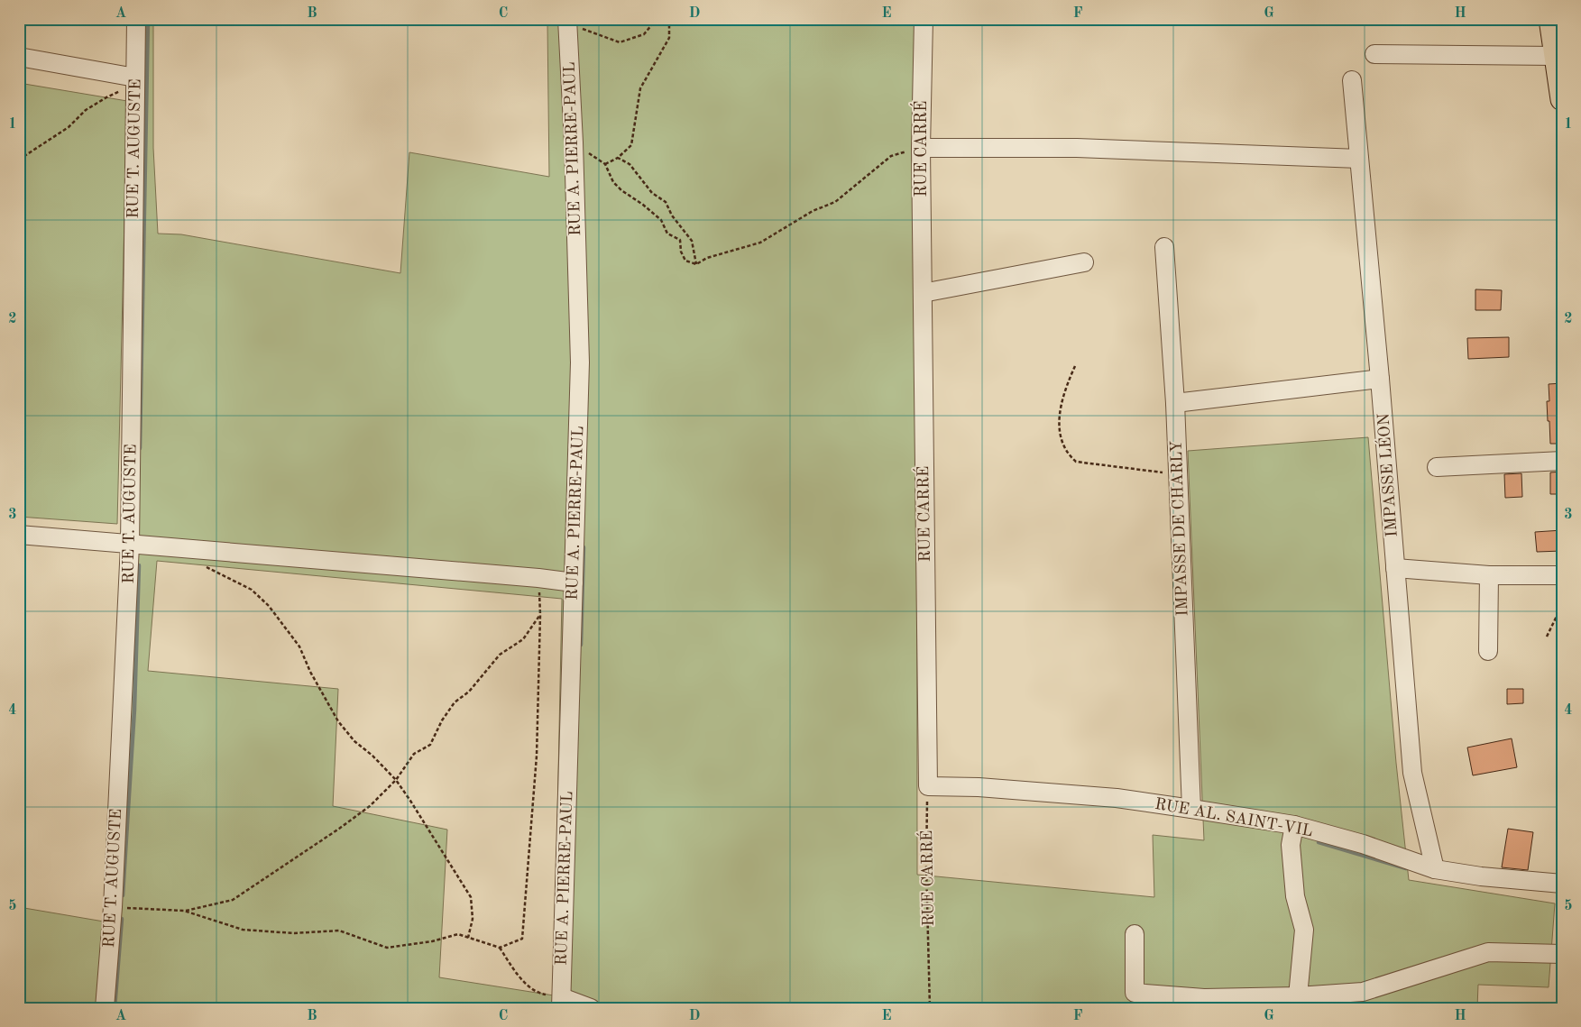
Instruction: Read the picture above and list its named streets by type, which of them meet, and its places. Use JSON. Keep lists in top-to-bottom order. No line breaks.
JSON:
{"streets":{"street":["RUE T. AUGUSTE","RUE A. PIERRE-PAUL","RUE CARRÉ","IMPASSE LÉON","IMPASSE DE CHARLY","RUE AL. SAINT-VIL"]},"crossings":[["RUE CARRÉ","RUE AL. SAINT-VIL"],["IMPASSE LÉON","RUE AL. SAINT-VIL"],["IMPASSE DE CHARLY","RUE AL. SAINT-VIL"]],"grid":{"columns":["A","B","C","D","E","F","G","H"],"rows":["1","2","3","4","5"]}}
